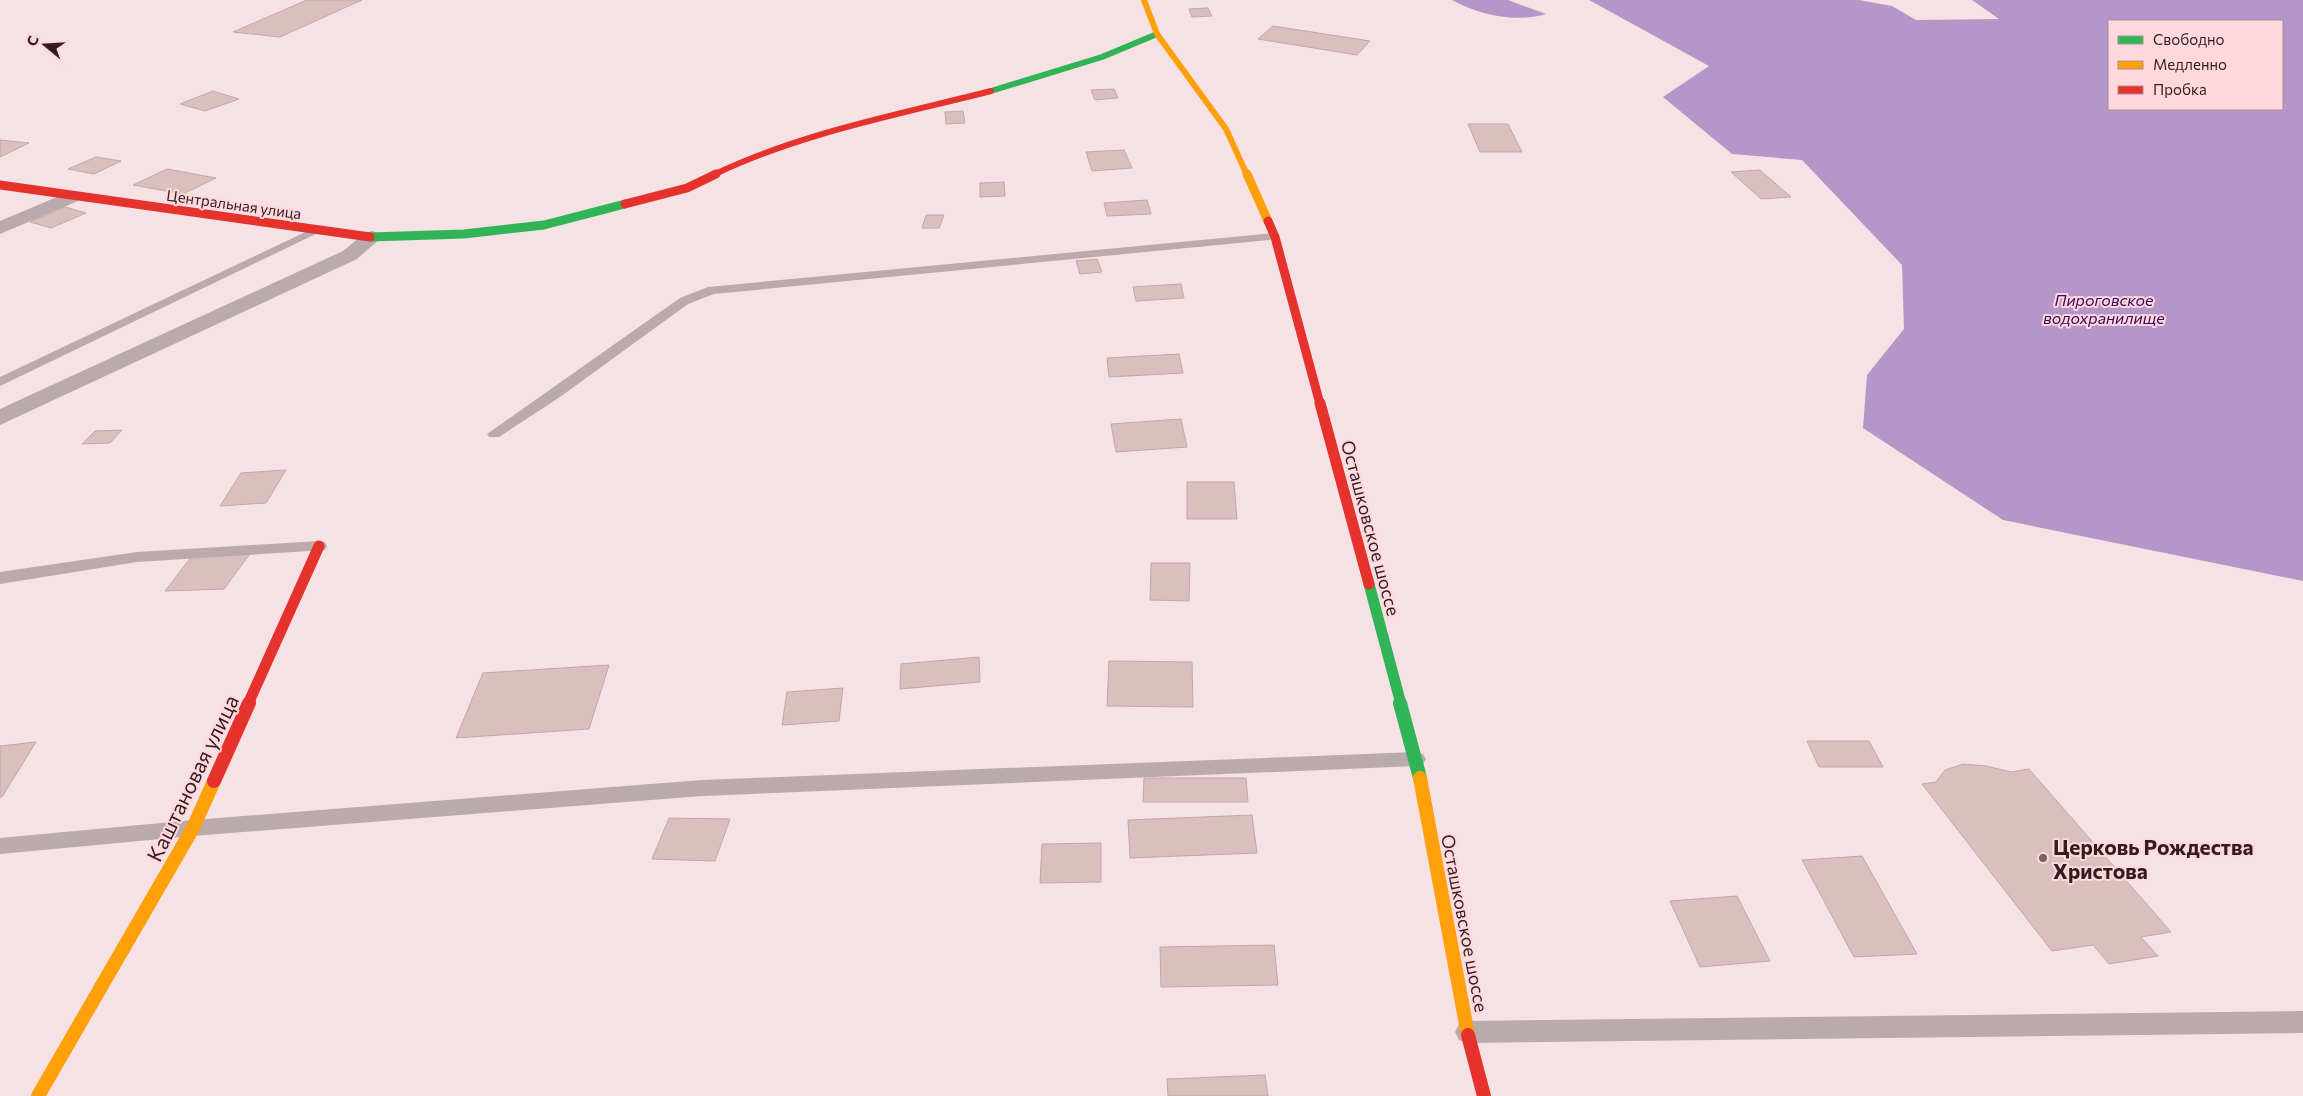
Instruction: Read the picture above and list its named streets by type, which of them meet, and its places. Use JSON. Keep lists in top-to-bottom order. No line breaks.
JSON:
{"streets":{"street":["Центральная улица","Осташковское шоссе","Каштановая улица"]},"crossings":[["Центральная улица","Осташковское шоссе"]],"water":["Пироговское водохранилище"],"places":["Церковь Рождества Христова"],"legend":["Свободно","Медленно","Пробка"],"north":"left"}
